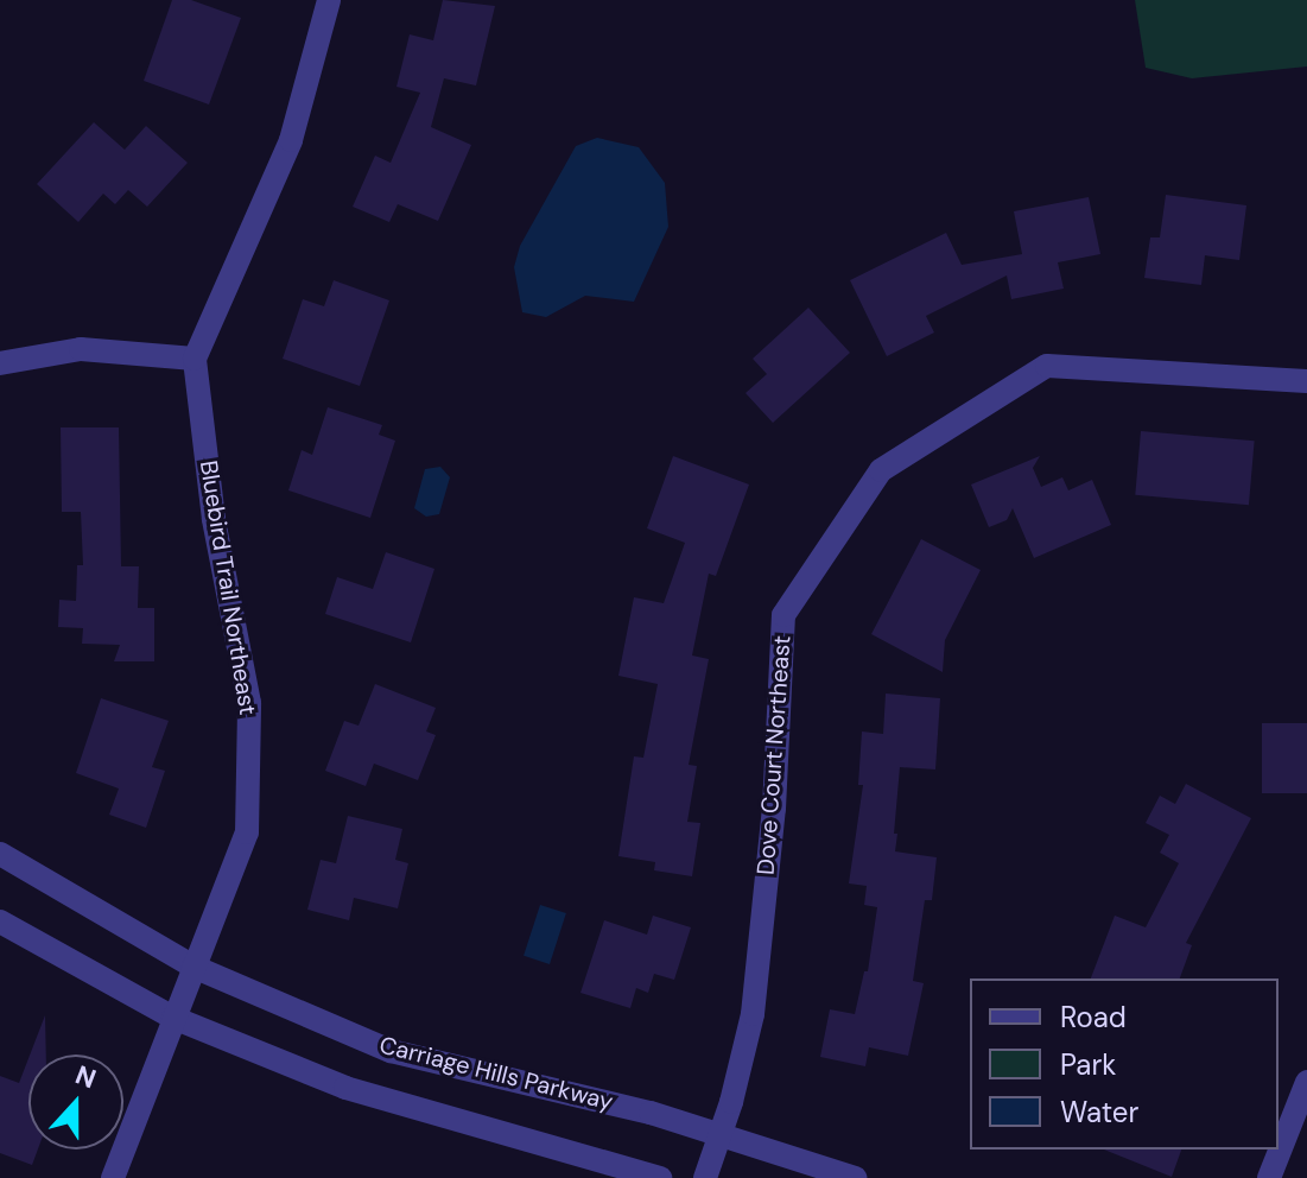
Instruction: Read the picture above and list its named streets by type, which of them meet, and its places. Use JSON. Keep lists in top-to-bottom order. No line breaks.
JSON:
{"streets":{"street":["Bluebird Trail Northeast","Dove Court Northeast","Carriage Hills Parkway"]},"crossings":[["Bluebird Trail Northeast","Carriage Hills Parkway"],["Dove Court Northeast","Carriage Hills Parkway"]],"legend":["Road","Park","Water"],"north":"top"}
